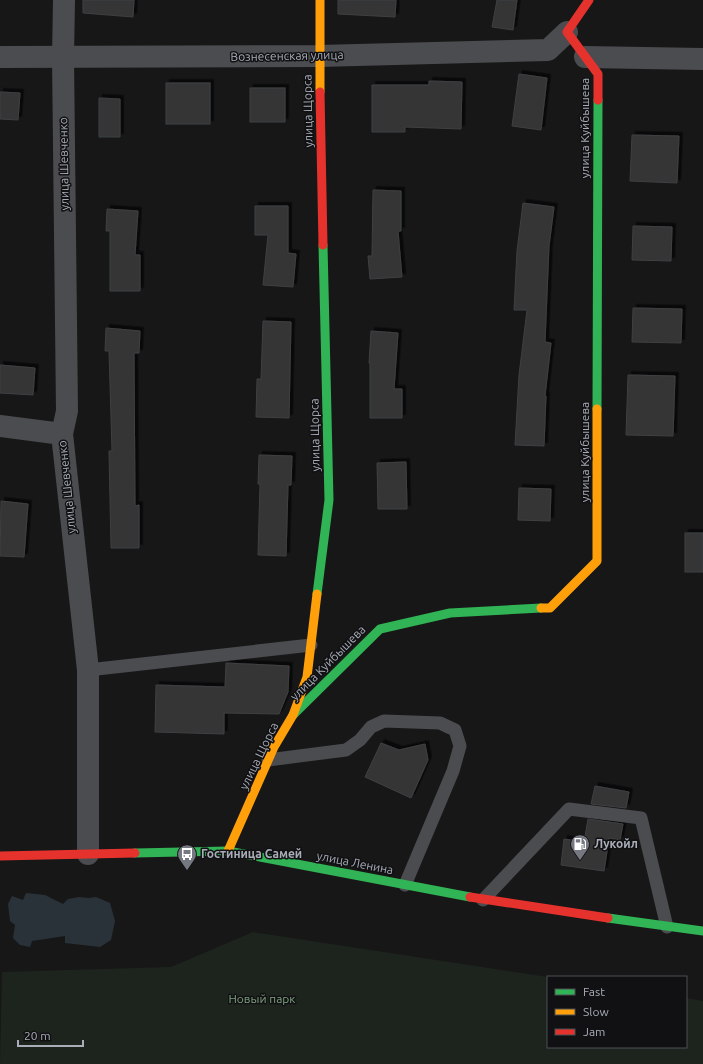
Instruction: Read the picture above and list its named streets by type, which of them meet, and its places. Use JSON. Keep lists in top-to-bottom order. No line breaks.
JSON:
{"streets":{"street":["Вознесенская улица","улица Щорса","улица Куйбышева","улица Шевченко","улица Ленина"]},"crossings":[["Вознесенская улица","улица Щорса"],["Вознесенская улица","улица Куйбышева"],["Вознесенская улица","улица Шевченко"],["улица Щорса","улица Куйбышева"],["улица Щорса","улица Ленина"],["улица Шевченко","улица Ленина"]],"parks":["Новый парк"],"places":{"fuel station":["Лукойл"],"bus stop":["Гостиница Самей"]},"legend":["Fast","Slow","Jam"],"scale_bar":"20 m"}
